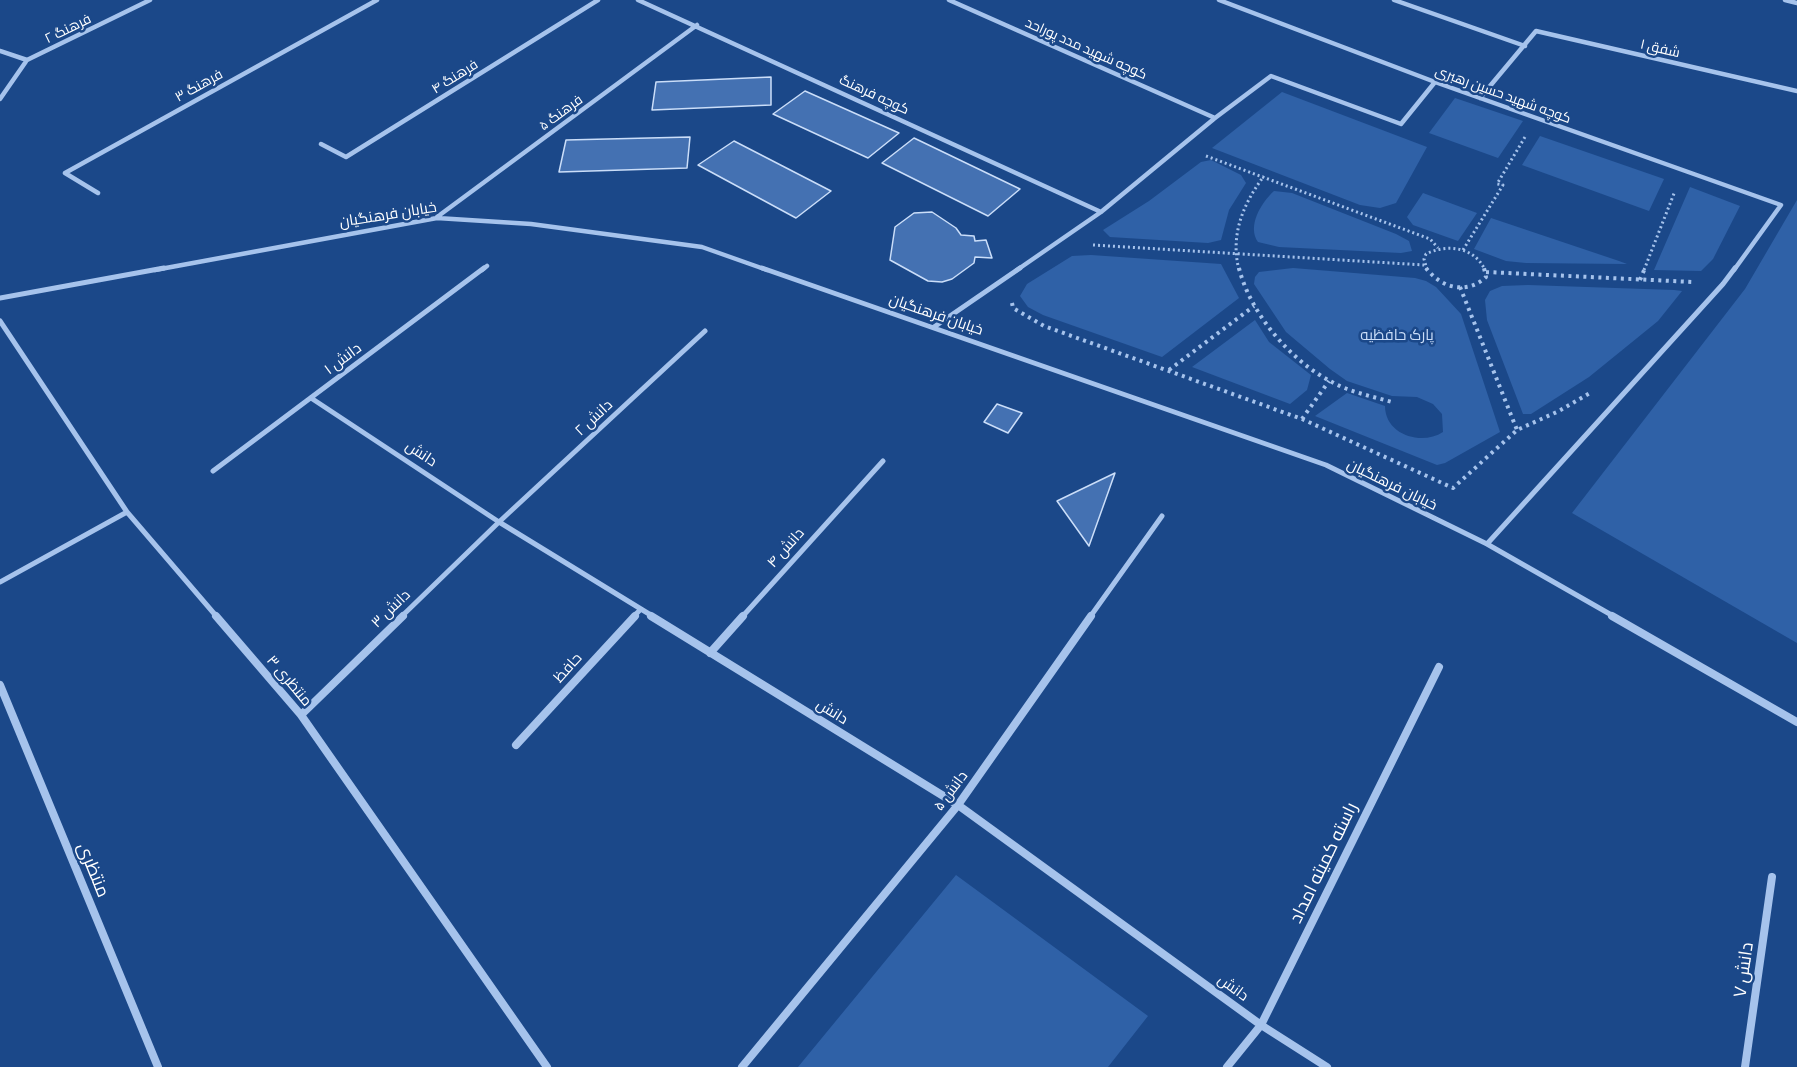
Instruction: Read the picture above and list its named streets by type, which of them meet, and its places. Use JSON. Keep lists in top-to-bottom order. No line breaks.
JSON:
{"streets":{"street":["فرهنگ ۲","کوچه شهید مدد پوراحد","شفق ۱","فرهنگ ۴","فرهنگ ۳","کوچه فرهنگ","کوچه شهید حسین رهبری","فرهنگ ۵","خیابان فرهنگیان","دانش ۱","دانش ۲","دانش","دانش ۴","دانش ۳","حافظ","منتظری ۳","دانش ۵","راسته کمیته امداد","منتظری","دانش ۷"]},"crossings":[["کوچه فرهنگ","فرهنگ ۵"],["کوچه شهید حسین رهبری","خیابان فرهنگیان"],["فرهنگ ۵","خیابان فرهنگیان"],["دانش ۱","دانش"],["دانش ۲","دانش"],["دانش ۲","دانش ۳"],["دانش","دانش ۴"],["دانش","دانش ۳"],["دانش","حافظ"],["دانش","دانش ۵"],["دانش","راسته کمیته امداد"],["دانش ۳","منتظری ۳"]],"parks":["پارک حافظیه"]}
